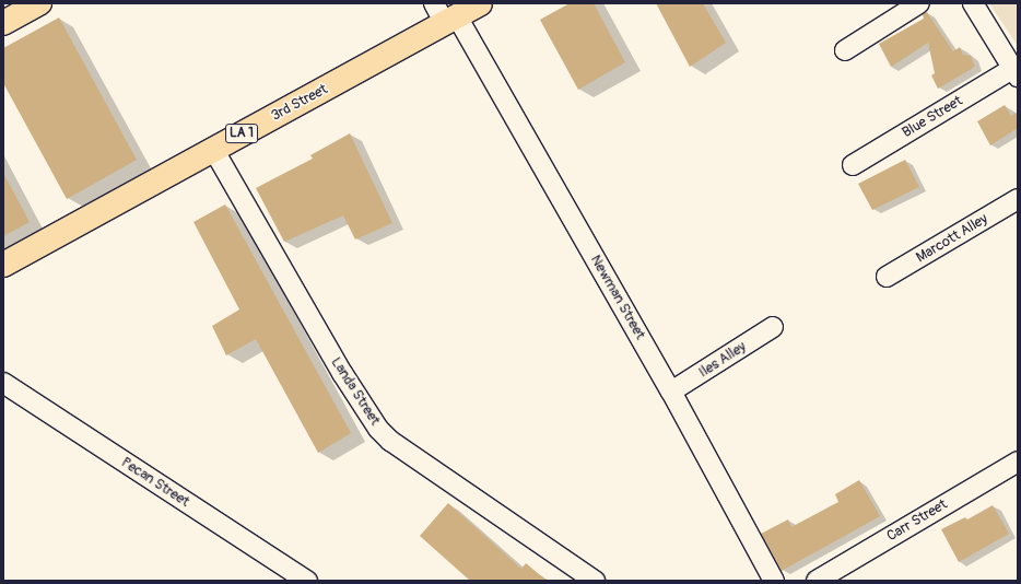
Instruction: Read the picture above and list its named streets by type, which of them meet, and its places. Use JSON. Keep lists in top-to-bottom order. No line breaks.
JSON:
{"streets":{"main road":["3rd Street","LA 1"],"street":["Blue Street","Marcott Alley","Newman Street","Iles Alley","Landa Street","Pecan Street","Carr Street"]},"crossings":[["3rd Street","Newman Street"],["3rd Street","Landa Street"],["Newman Street","Iles Alley"]]}
